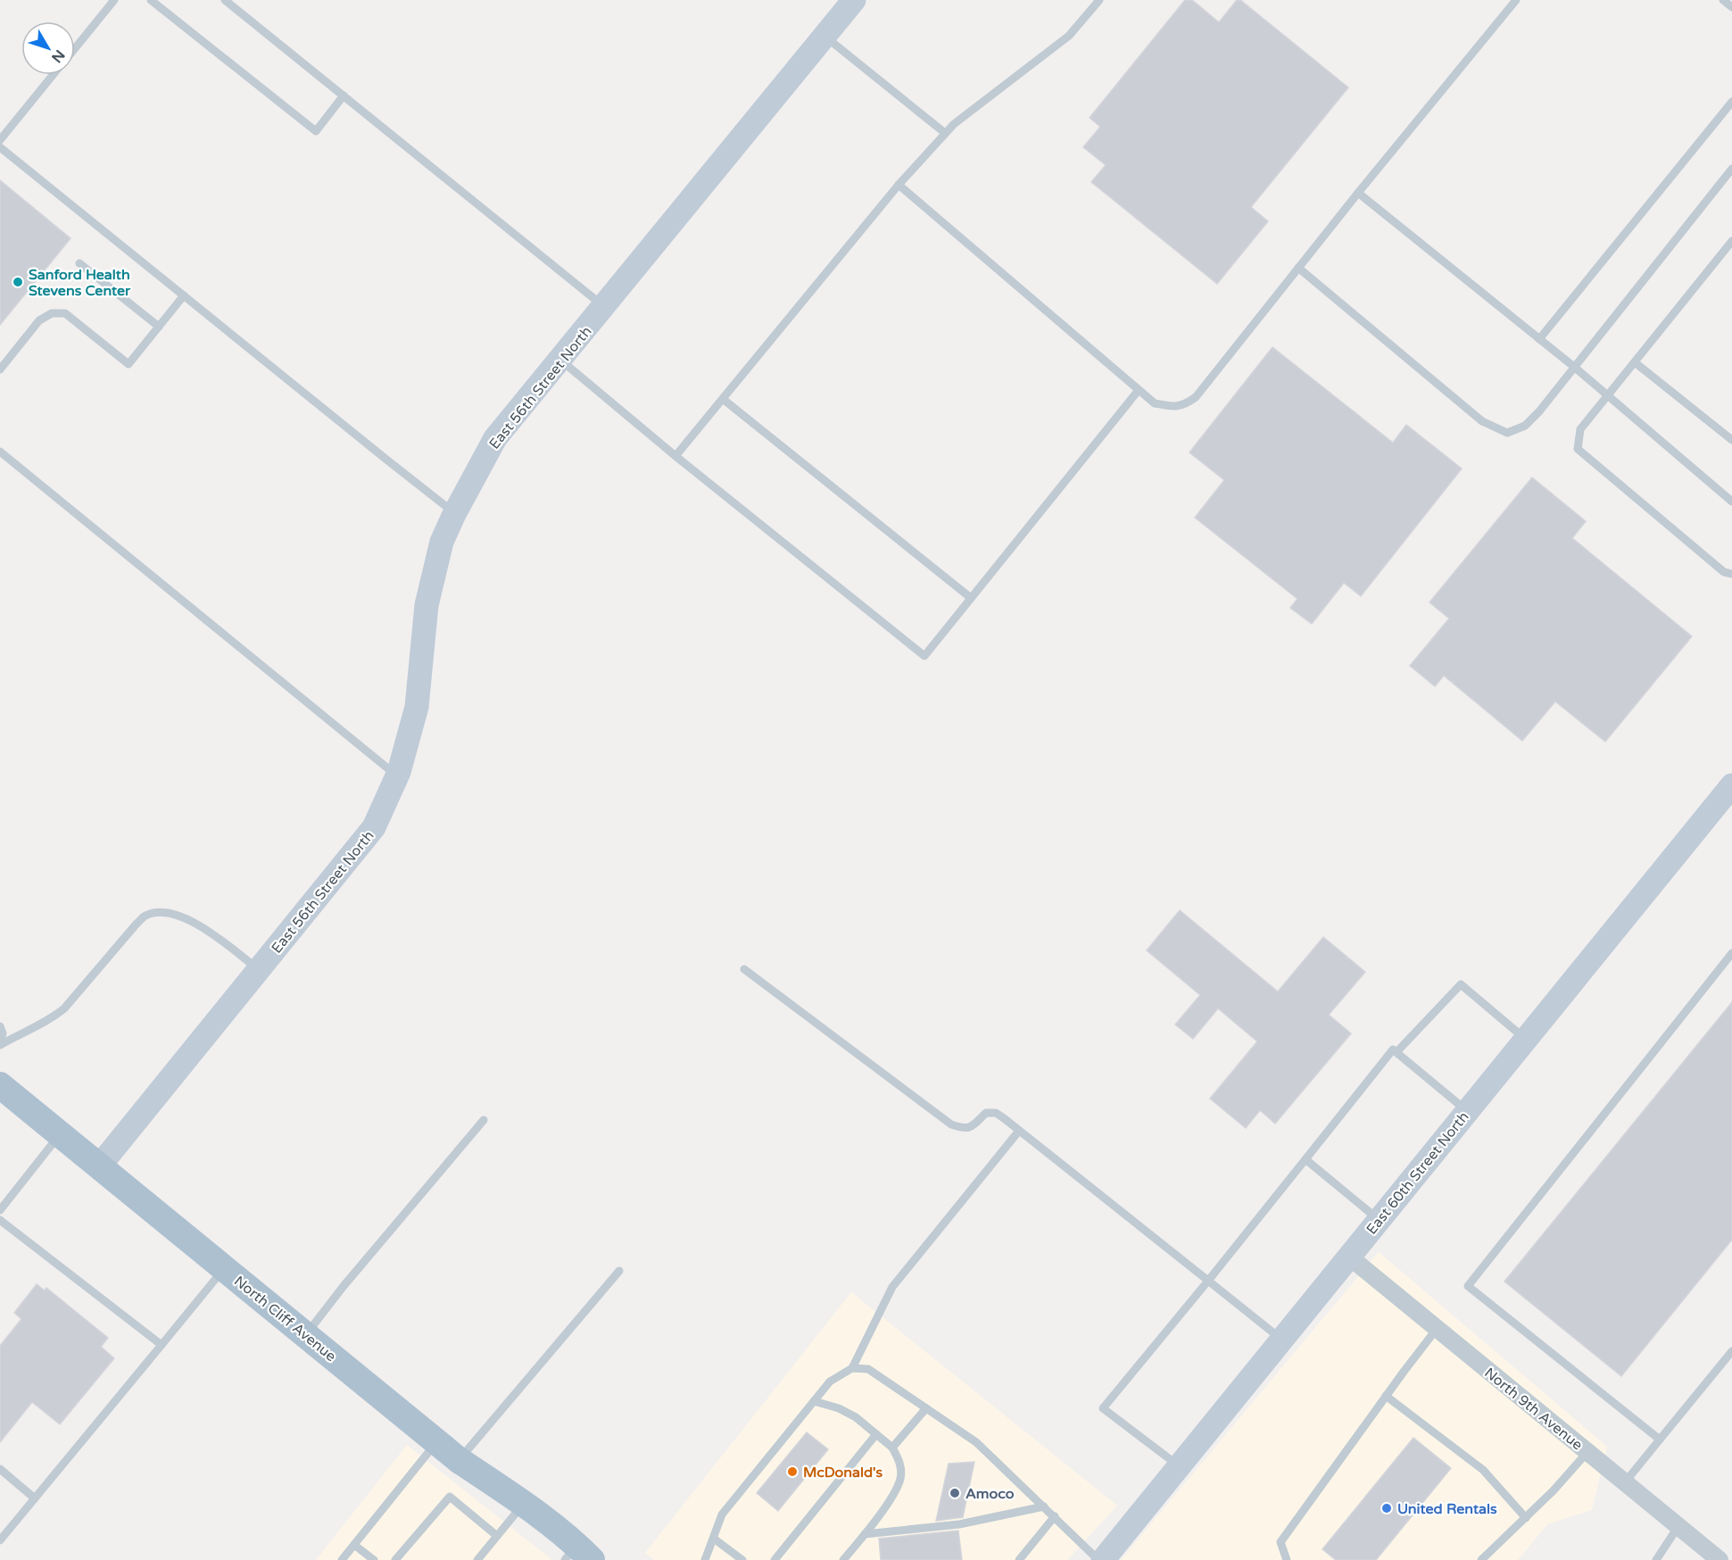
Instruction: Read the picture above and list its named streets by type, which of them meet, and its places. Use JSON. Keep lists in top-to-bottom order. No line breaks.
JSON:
{"streets":{"main road":["North Cliff Avenue"],"street":["East 56th Street North","East 60th Street North","North 9th Avenue"]},"crossings":[["East 56th Street North","North Cliff Avenue"],["East 60th Street North","North 9th Avenue"]],"places":["Sanford Health Stevens Center","McDonald's","Amoco","United Rentals"],"north":"bottom right"}
